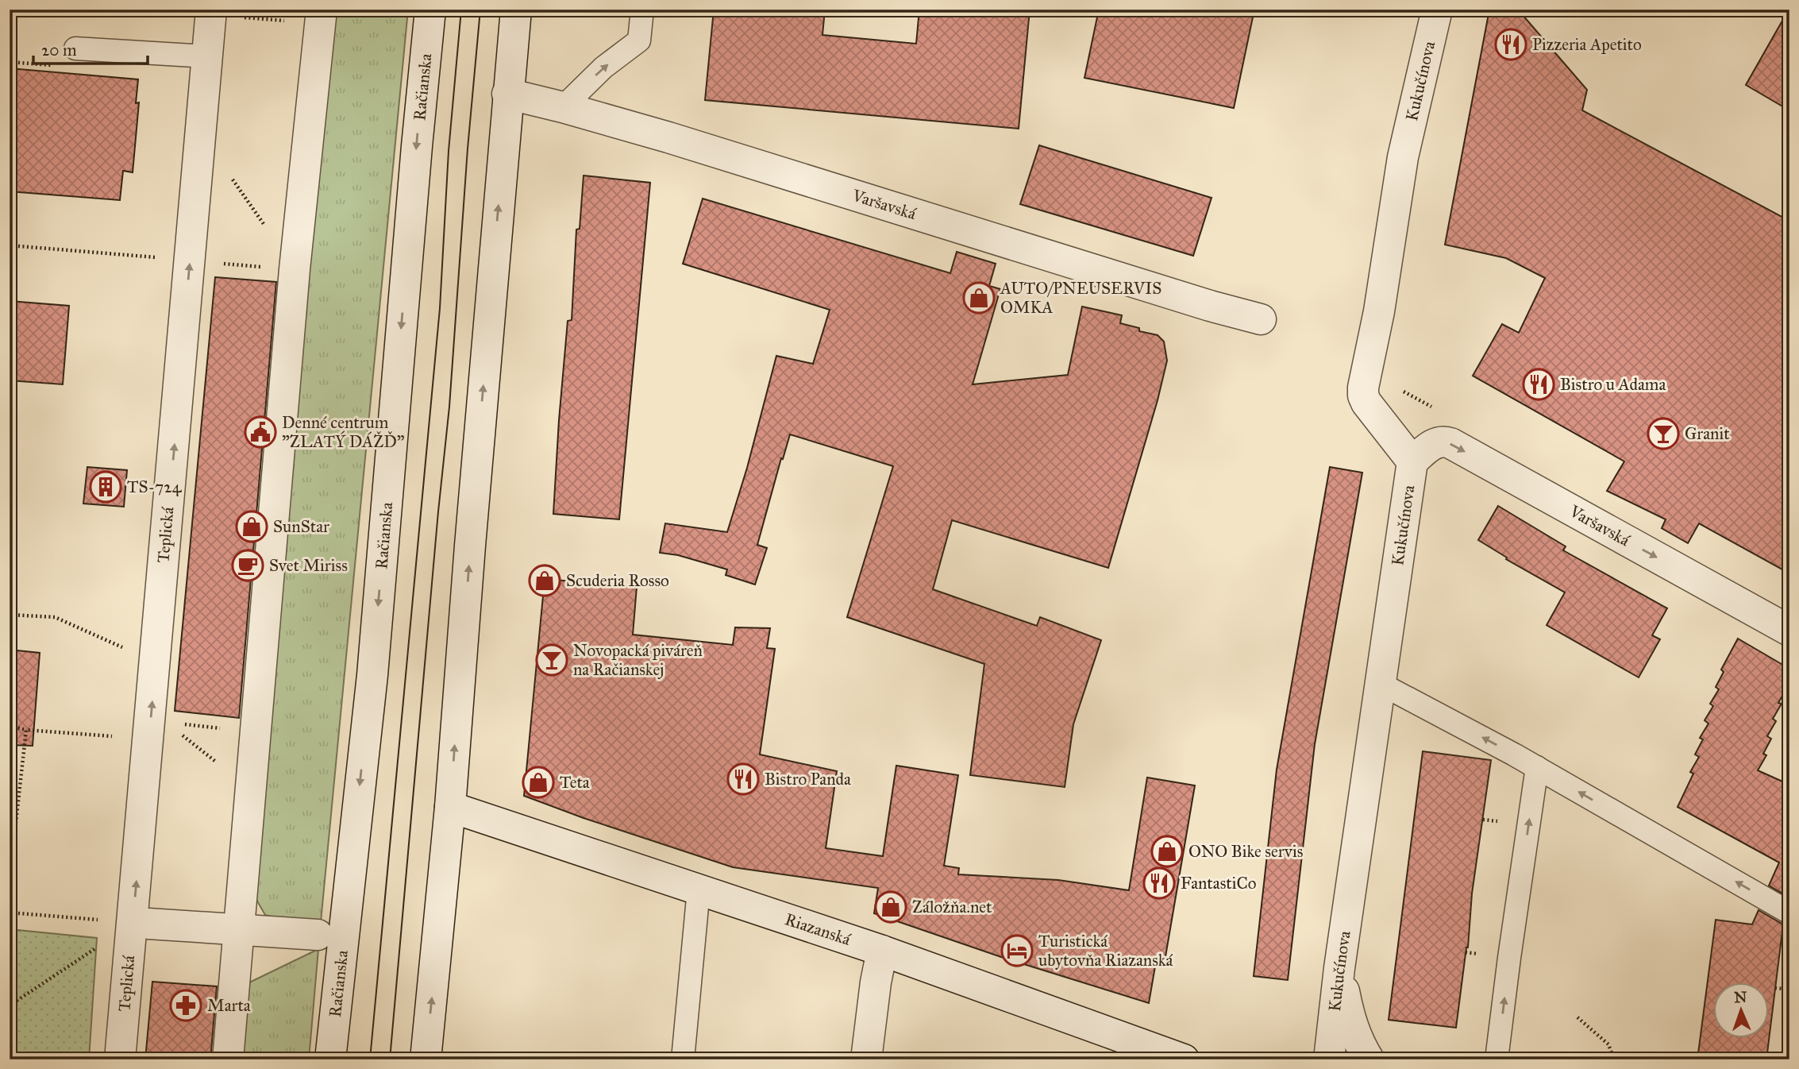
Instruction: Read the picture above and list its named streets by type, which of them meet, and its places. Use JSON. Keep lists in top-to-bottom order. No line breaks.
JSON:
{"streets":{"street":["Kukučínova","Račianska","Varšavská","Teplická","Riazanská"]},"crossings":[["Kukučínova","Varšavská"]],"places":{"restaurant":["Pizzeria Apetito","Bistro u Adama","Bistro Panda","FantastiCo"],"shop":["AUTO/PNEUSERVIS OMKA","SunStar","Scuderia Rosso","Teta","ONO Bike servis","Záložňa.net"],"public building":["Denné centrum \"ZLATÝ DÁŽĎ\""],"bar":["Granit","Novopacká piváreň na Račianskej"],"building":["TS-724"],"cafe":["Svet Miriss"],"hotel":["Turistická ubytovňa Riazanská"],"pharmacy":["Marta"]},"scale_bar":"20 m","north":"top"}
